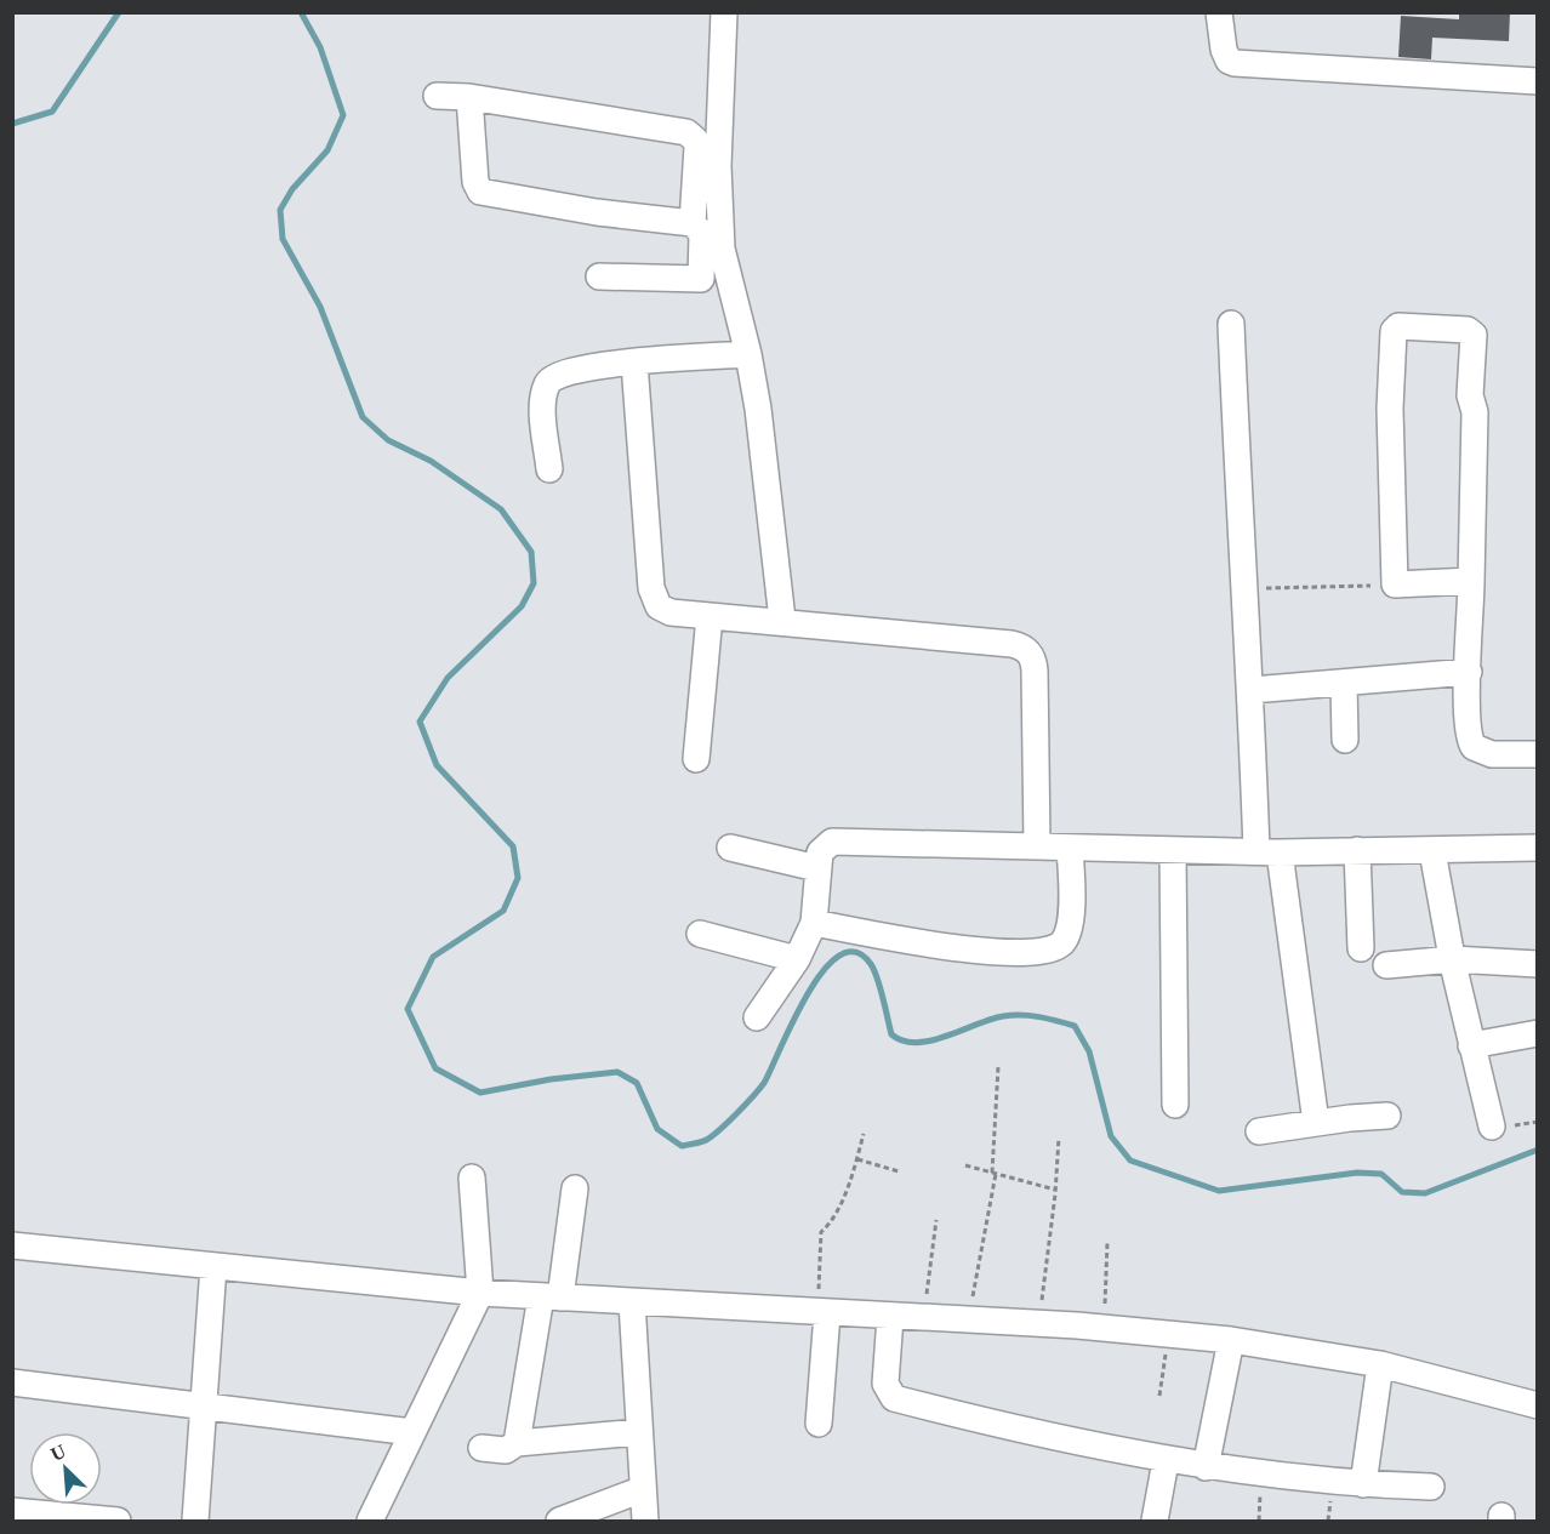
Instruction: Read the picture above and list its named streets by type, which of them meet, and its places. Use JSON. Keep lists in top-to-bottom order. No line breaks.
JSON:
{"north":"top left"}
